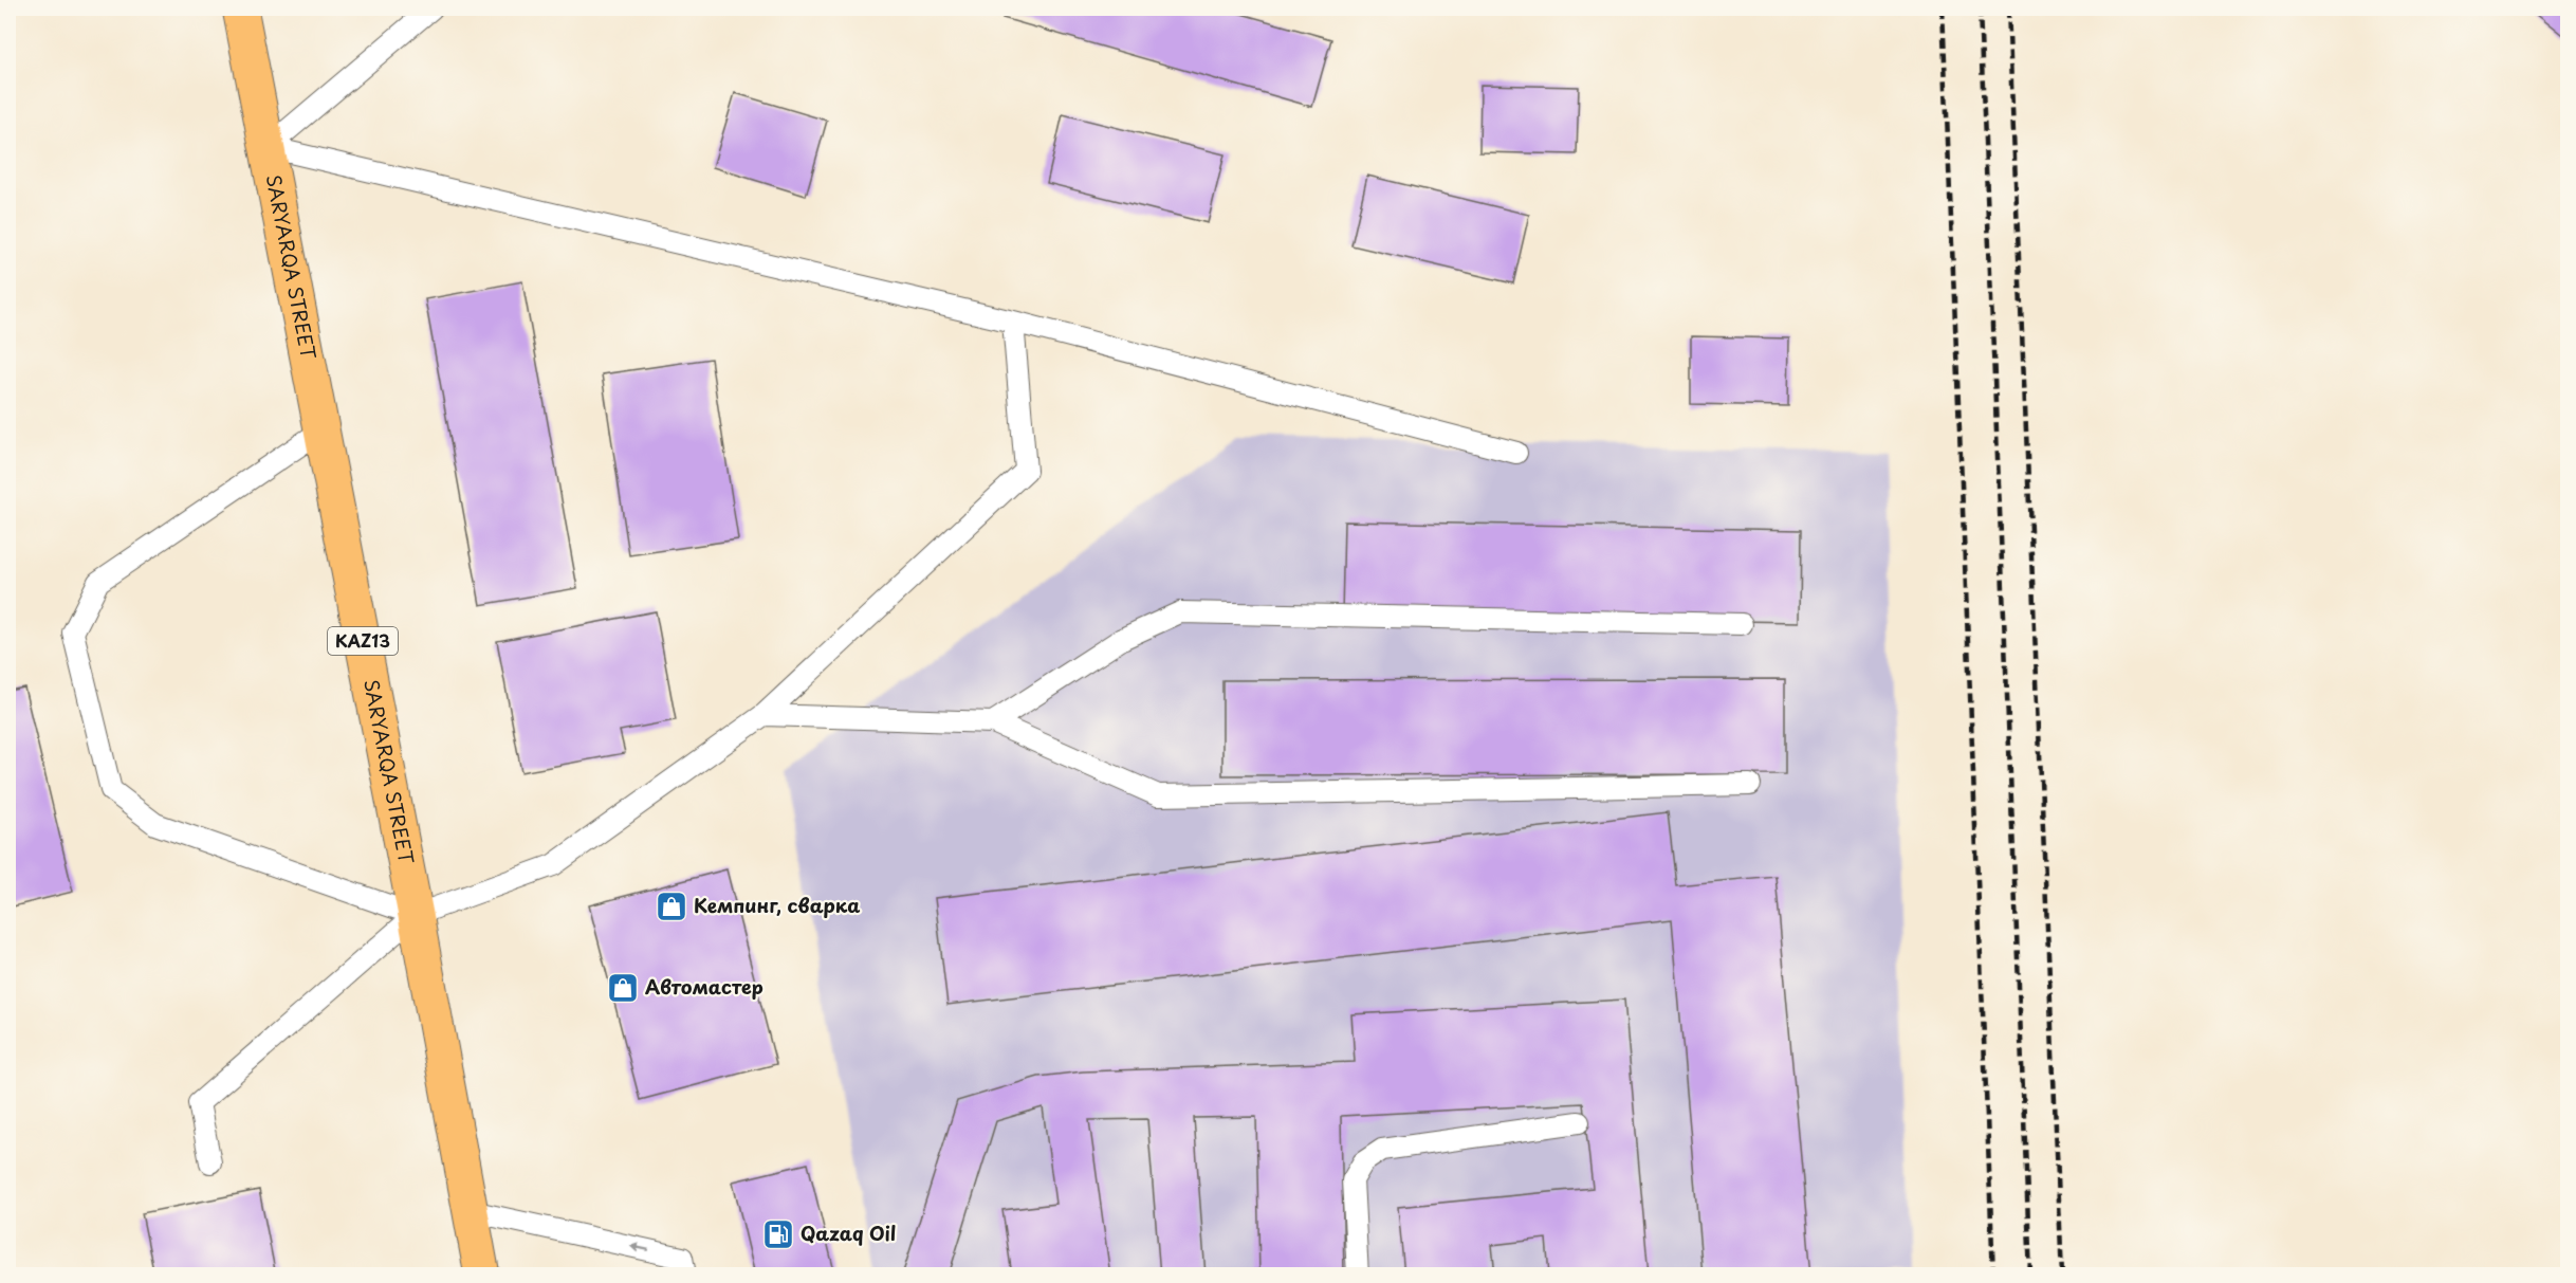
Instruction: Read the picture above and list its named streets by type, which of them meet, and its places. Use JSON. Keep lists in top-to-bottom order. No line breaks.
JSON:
{"streets":{"main road":["SARYARQA STREET","KAZ13"]},"places":{"shop":["Кемпинг, сварка","Автомастер"],"fuel station":["Qazaq Oil"]}}
